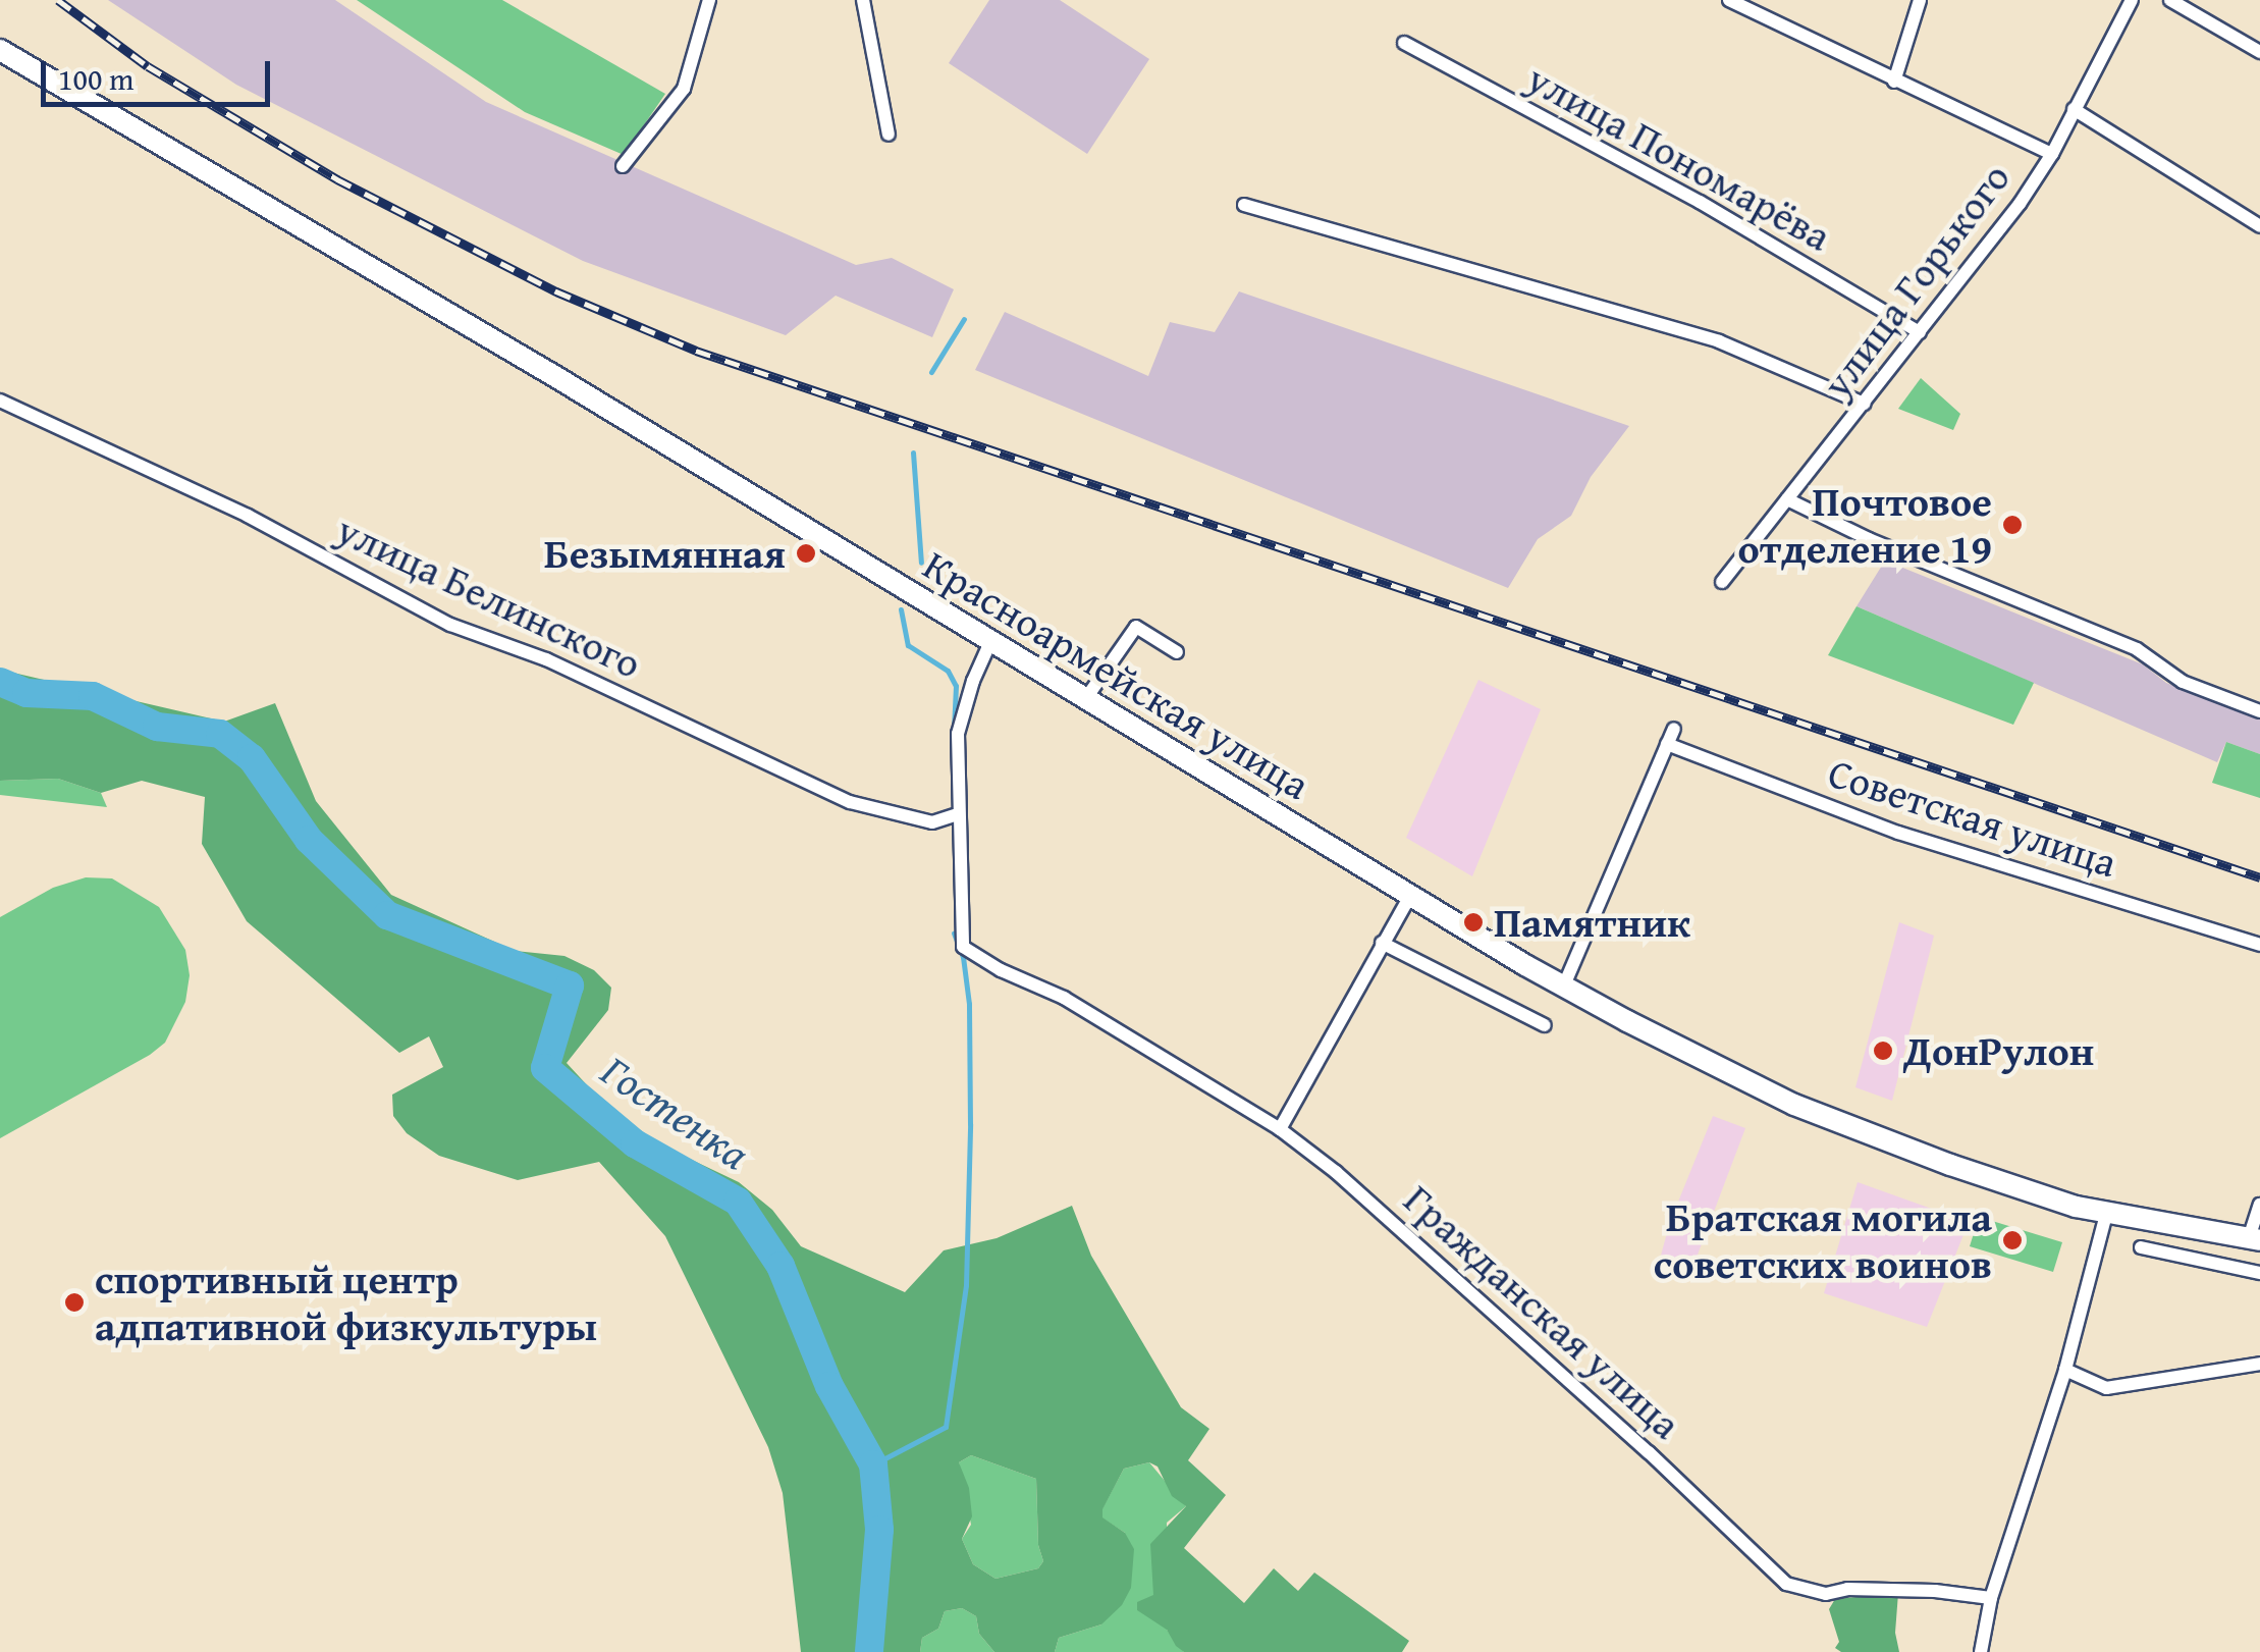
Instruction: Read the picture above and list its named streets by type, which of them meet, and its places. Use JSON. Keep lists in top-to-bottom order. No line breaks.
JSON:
{"streets":{"main road":["Красноармейская улица"],"street":["улица Пономарёва","улица Горького","улица Белинского","Советская улица","Гражданская улица"]},"crossings":[["улица Пономарёва","улица Горького"],["улица Белинского","Гражданская улица"]],"water":["Гостенка"],"places":["Почтовое отделение 19","Безымянная","Памятник","ДонРулон","Братская могила советских воинов","спортивный центр адпативной физкультуры"],"scale_bar":"100 m"}
